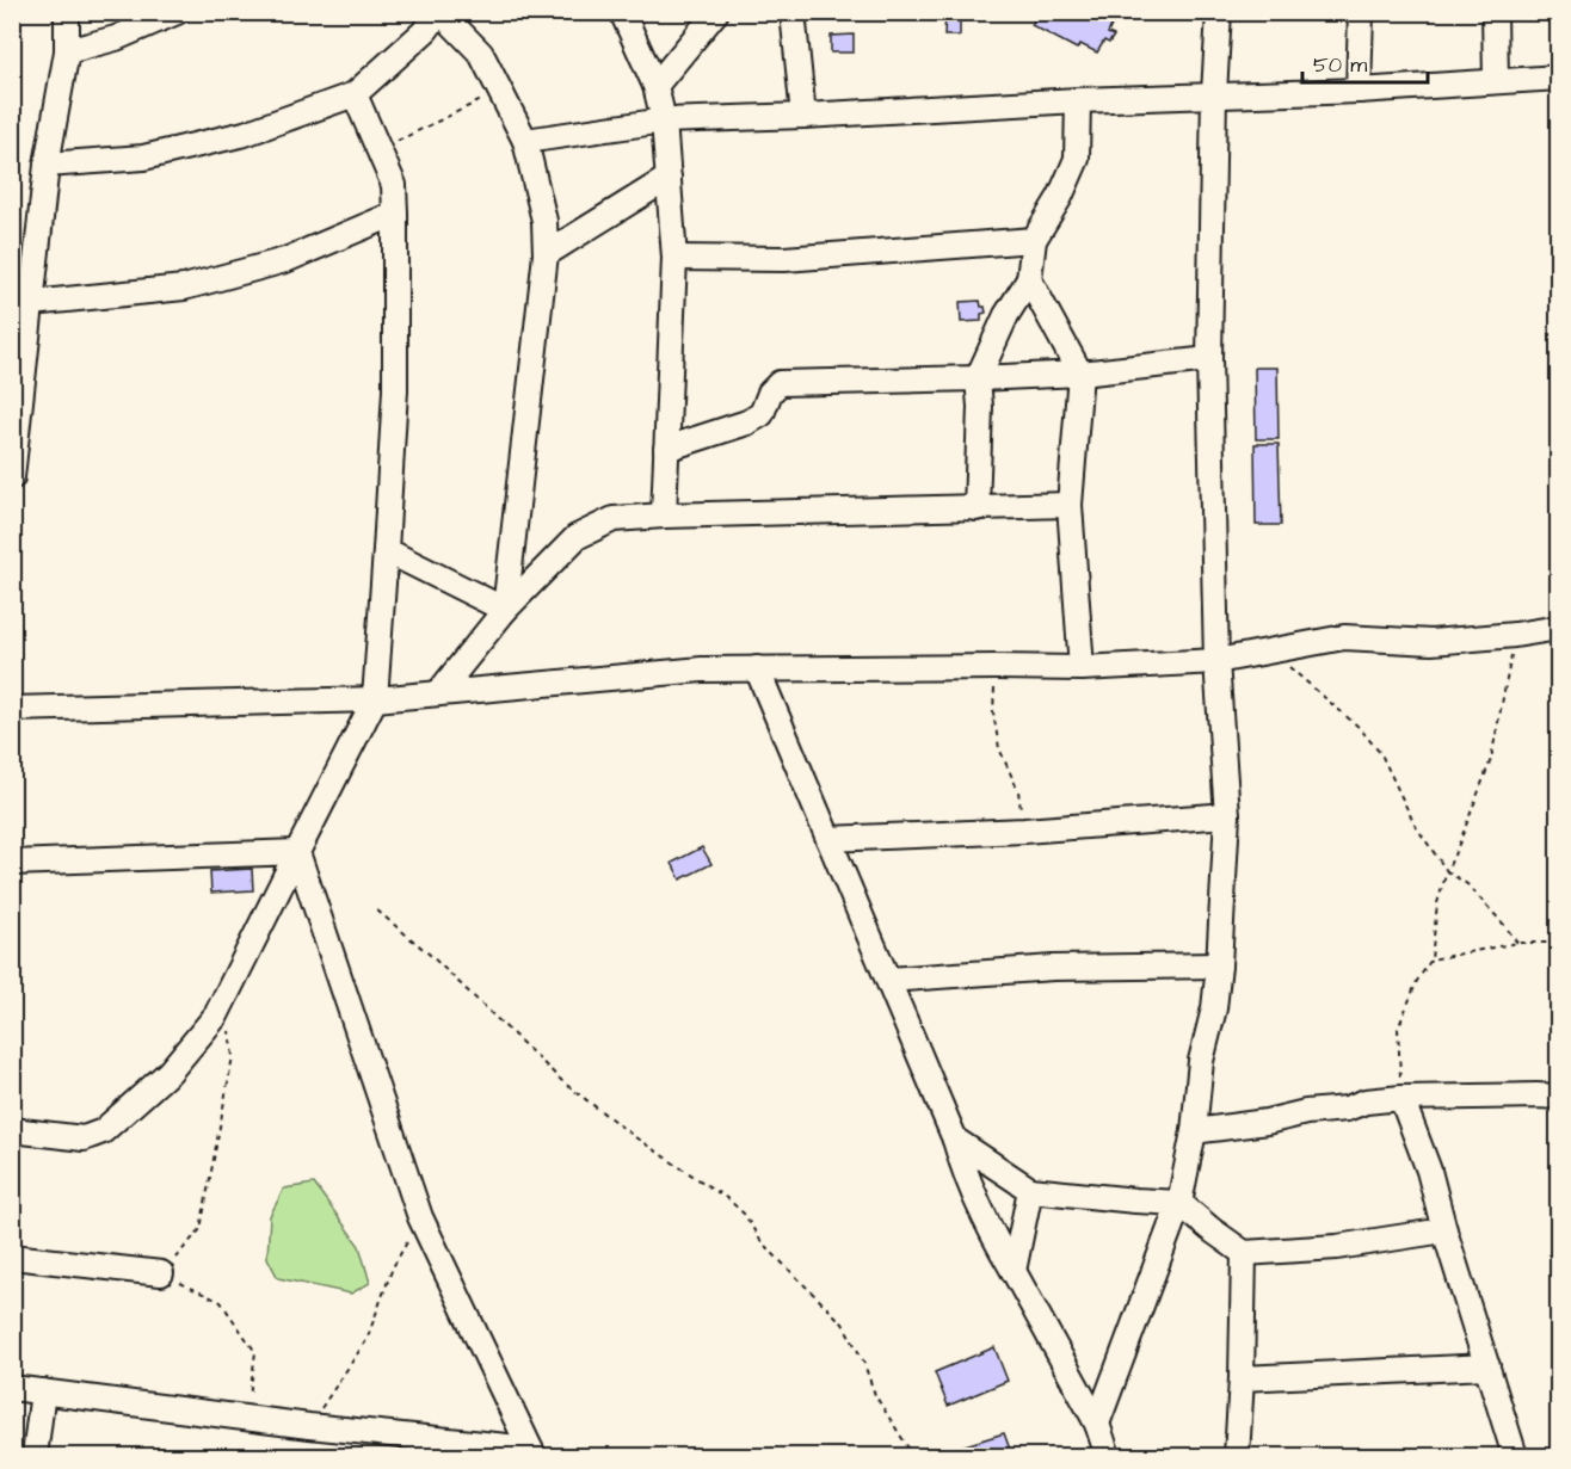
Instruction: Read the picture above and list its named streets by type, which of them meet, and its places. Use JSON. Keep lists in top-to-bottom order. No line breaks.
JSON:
{"scale_bar":"50 m"}
